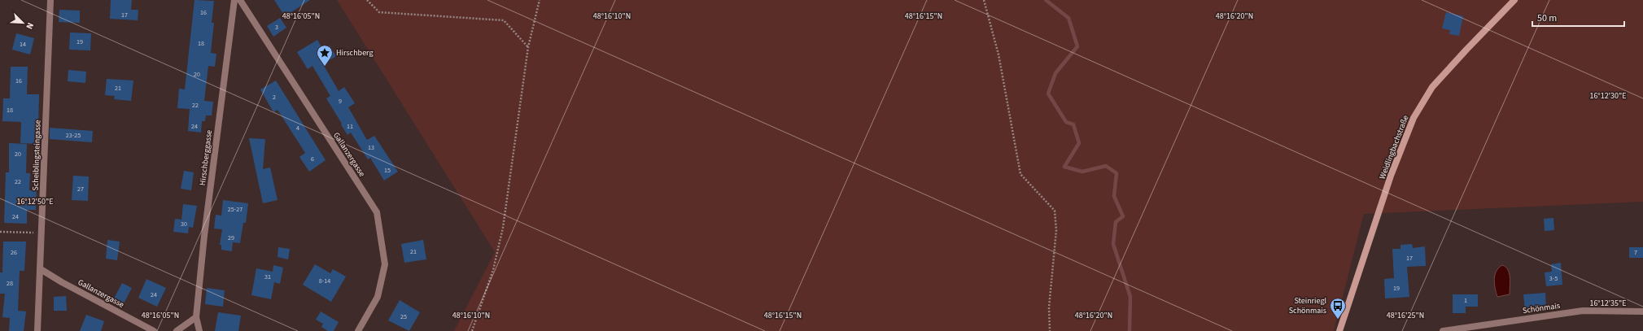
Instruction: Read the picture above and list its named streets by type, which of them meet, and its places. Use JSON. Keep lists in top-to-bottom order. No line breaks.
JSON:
{"streets":{"main road":["Weidlingbachstraße"],"street":["Gallanzergasse","Scheiblingsteingasse","Hirschberggasse","Schönmais"]},"crossings":[["Gallanzergasse","Scheiblingsteingasse"]],"places":{"place":["Hirschberg"],"bus stop":["Steinriegl Schönmais"]},"house_numbers":["16","17","3","19","18","14","20","16","21","2","9","22","18","24","11","4","23-25","13","20","6","15","22","27","25-27","24","30","29","21","26","7","17","31","3-5","8-14","28","19","24","1","25"],"scale_bar":"50 m","north":"bottom right","coordinates":["48°16'20\"N","48°16'05\"N","48°16'10\"N","48°16'15\"N","16°12'30\"E","16°12'50\"E","16°12'35\"E","48°16'25\"N"]}
